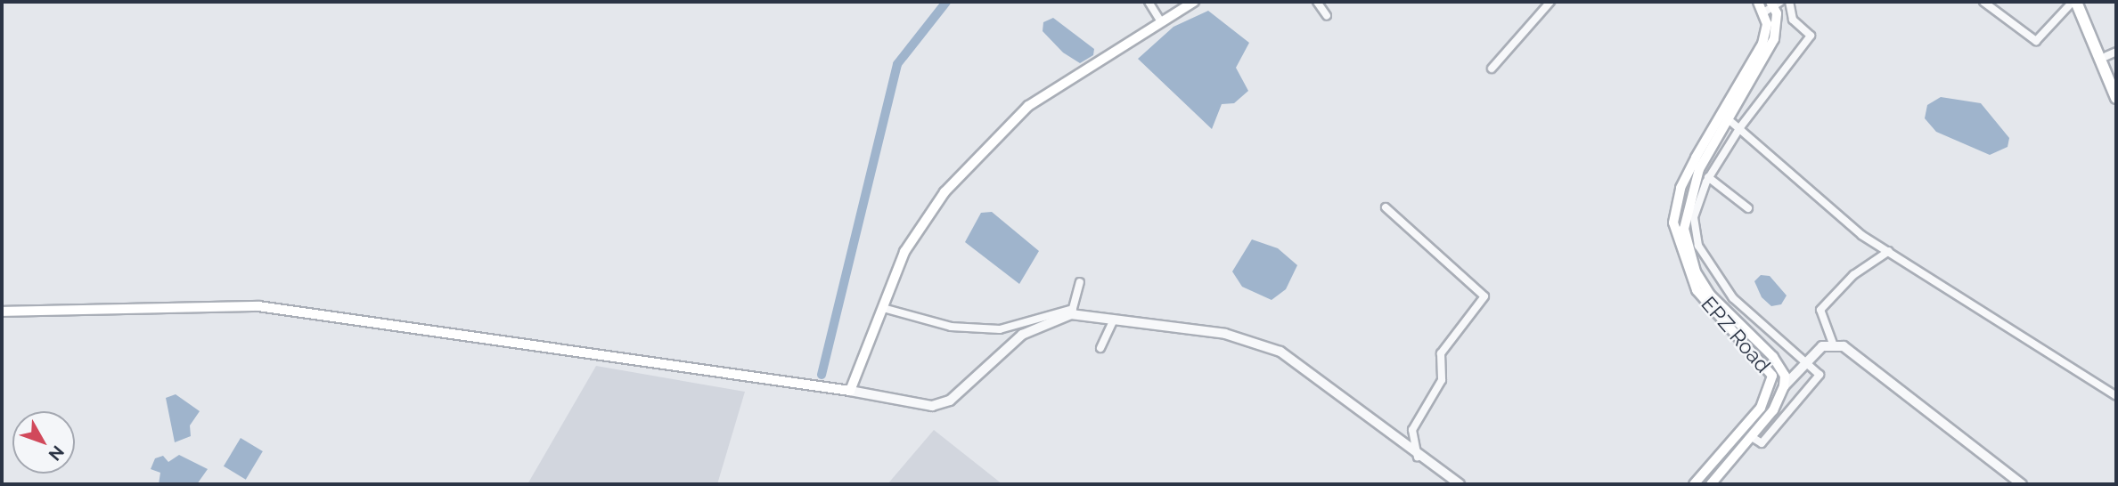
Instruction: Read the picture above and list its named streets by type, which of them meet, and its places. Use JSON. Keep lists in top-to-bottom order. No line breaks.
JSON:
{"streets":{"main road":["EPZ Road"]},"north":"bottom right"}
